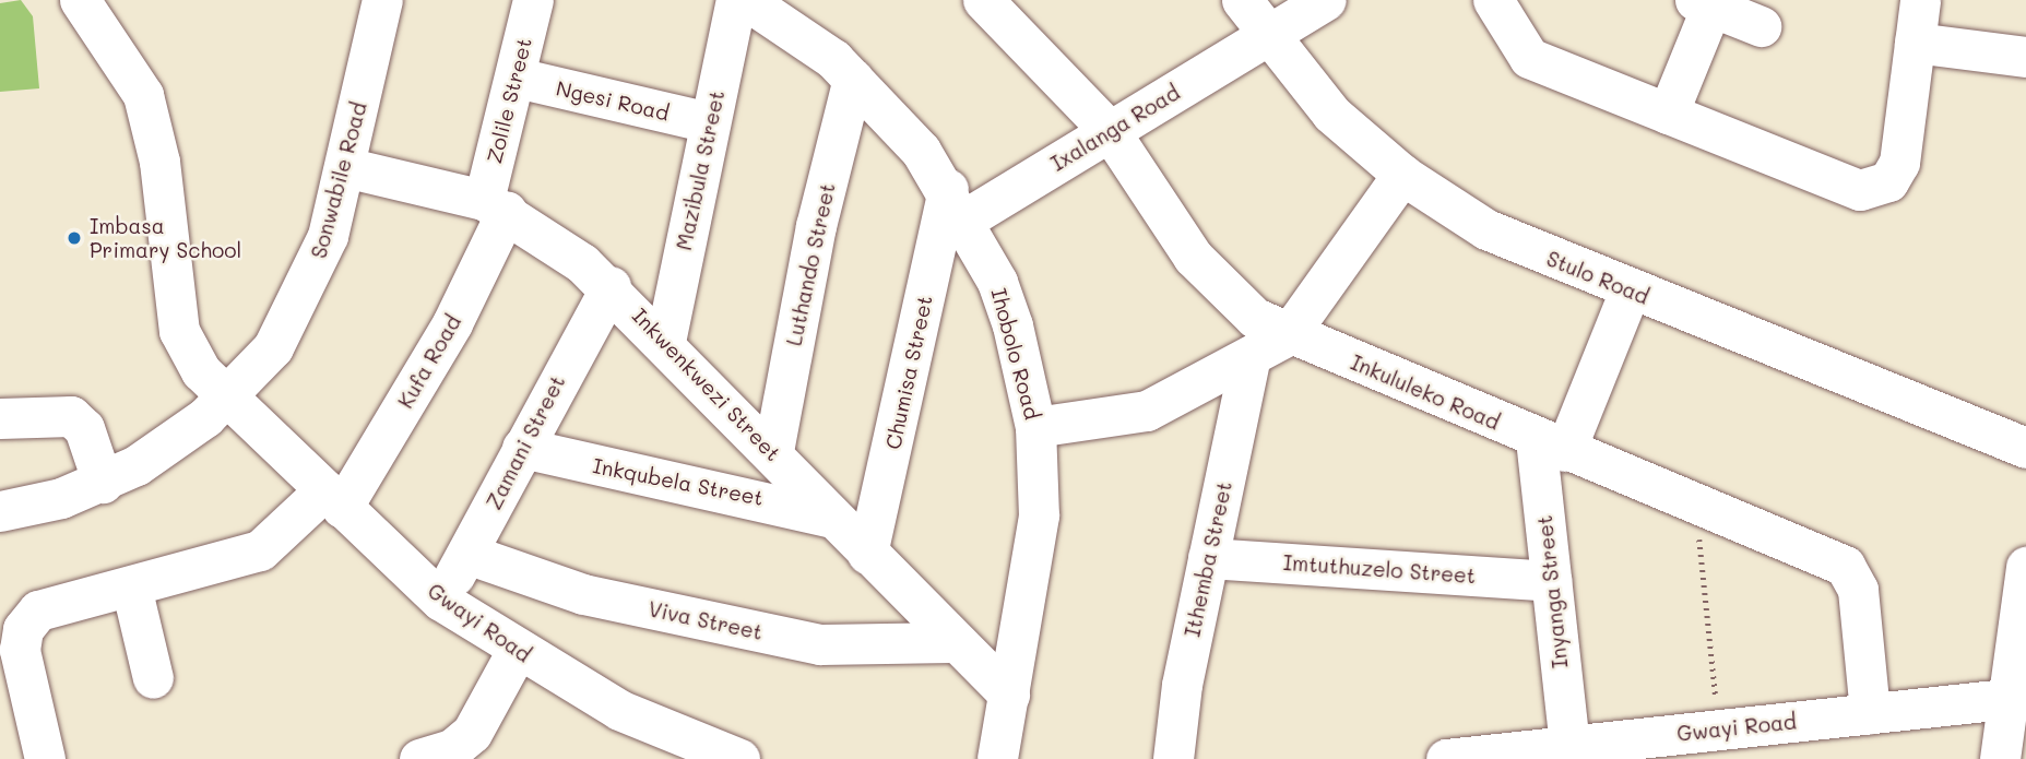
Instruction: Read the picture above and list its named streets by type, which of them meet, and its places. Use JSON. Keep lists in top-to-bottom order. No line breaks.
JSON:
{"streets":{"street":["Zolile Street","Ngesi Road","Ixalanga Road","Mazibula Street","Sonwabile Road","Luthando Street","Stulo Road","Ihobolo Road","Kufa Road","Chumisa Street","Inkwenkwezi Street","Inkululeko Road","Zamani Street","Inkqubela Street","Ithemba Street","Imtuthuzelo Street","Inyanga Street","Viva Street","Gwayi Road"]},"crossings":[["Zolile Street","Ngesi Road"],["Zolile Street","Kufa Road"],["Zolile Street","Inkwenkwezi Street"],["Ngesi Road","Mazibula Street"],["Ixalanga Road","Stulo Road"],["Ixalanga Road","Ihobolo Road"],["Ixalanga Road","Chumisa Street"],["Ixalanga Road","Inkululeko Road"],["Mazibula Street","Inkwenkwezi Street"],["Sonwabile Road","Inkwenkwezi Street"],["Sonwabile Road","Gwayi Road"],["Luthando Street","Ihobolo Road"],["Luthando Street","Inkwenkwezi Street"],["Stulo Road","Inyanga Street"],["Ihobolo Road","Chumisa Street"],["Ihobolo Road","Inkwenkwezi Street"],["Kufa Road","Inkwenkwezi Street"],["Kufa Road","Gwayi Road"],["Chumisa Street","Inkwenkwezi Street"],["Inkwenkwezi Street","Zamani Street"],["Inkwenkwezi Street","Inkqubela Street"],["Inkwenkwezi Street","Viva Street"],["Inkululeko Road","Inyanga Street"],["Inkululeko Road","Gwayi Road"],["Zamani Street","Inkqubela Street"],["Zamani Street","Viva Street"],["Zamani Street","Gwayi Road"],["Ithemba Street","Imtuthuzelo Street"],["Imtuthuzelo Street","Inyanga Street"],["Inyanga Street","Gwayi Road"]],"places":["Imbasa Primary School"]}
